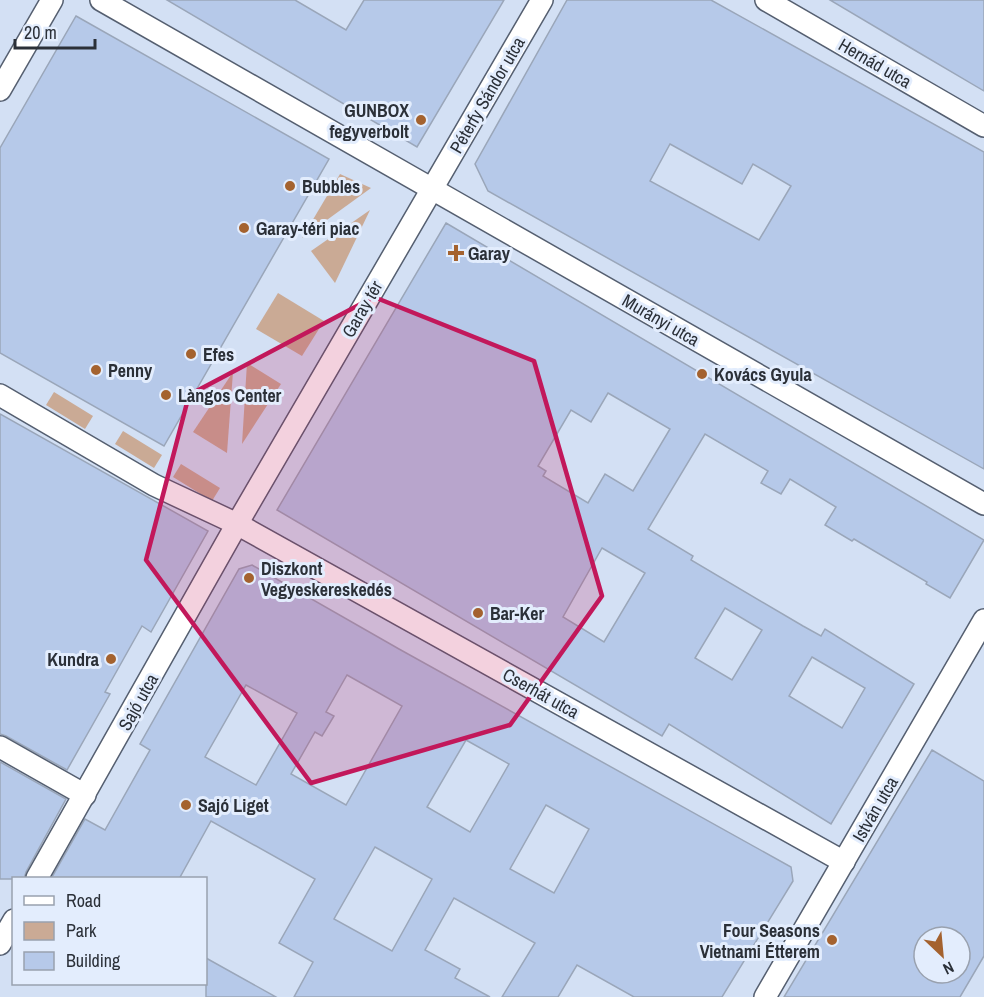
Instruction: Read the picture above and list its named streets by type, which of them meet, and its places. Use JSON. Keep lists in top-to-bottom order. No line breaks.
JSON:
{"streets":{"street":["Hernád utca","Péterfy Sándor utca","Garay tér","Murányi utca","Cserhát utca","Sajó utca","István utca"]},"crossings":[["Péterfy Sándor utca","Garay tér"],["Péterfy Sándor utca","Murányi utca"],["Garay tér","Murányi utca"],["Garay tér","Cserhát utca"],["Garay tér","Sajó utca"],["Cserhát utca","Sajó utca"],["Cserhát utca","István utca"]],"places":{"other":["GUNBOX fegyverbolt","Bubbles","Garay-téri piac","Efes","Penny","Kovács Gyula","Làngos Center","Diszkont Vegyeskereskedés","Bar-Ker","Kundra","Sajó Liget","Four Seasons Vietnami Étterem"],"health":["Garay"]},"legend":["Road","Park","Building"],"scale_bar":"20 m","north":"bottom right"}
